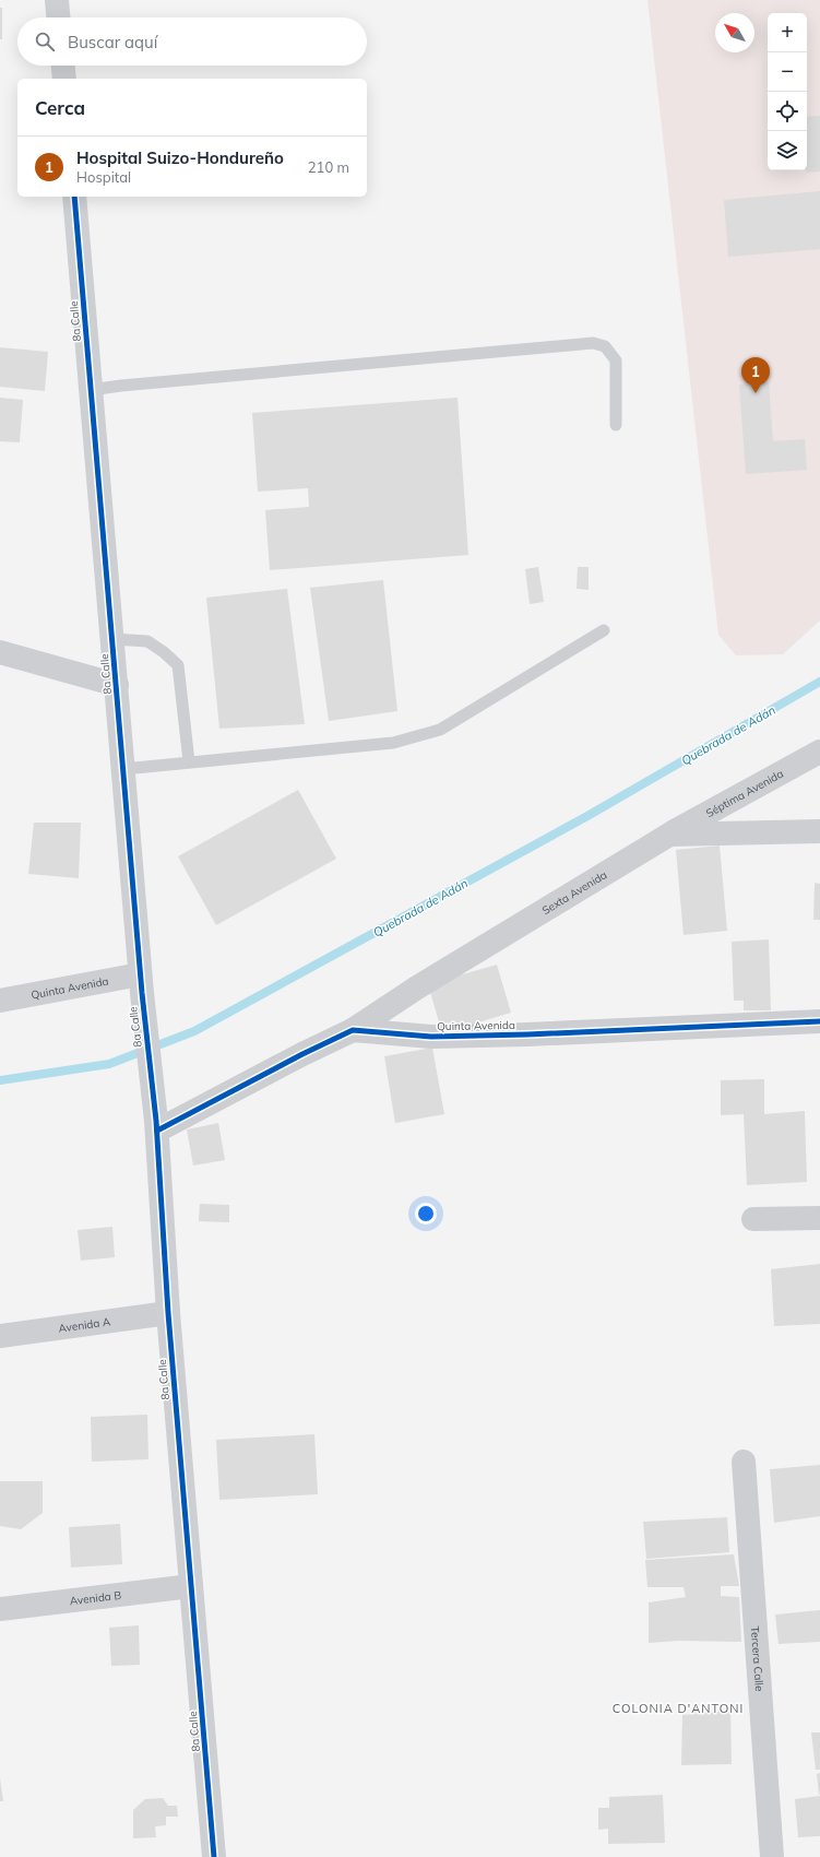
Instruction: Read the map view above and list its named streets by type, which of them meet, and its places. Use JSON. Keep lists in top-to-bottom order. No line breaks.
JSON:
{"streets":{"street":["8a Calle","Séptima Avenida","Sexta Avenida","Quinta Avenida","Avenida A","Avenida B","Tercera Calle"]},"crossings":[["8a Calle","Quinta Avenida"],["8a Calle","Avenida A"],["8a Calle","Avenida B"],["Séptima Avenida","Sexta Avenida"],["Sexta Avenida","Quinta Avenida"]],"districts":["COLONIA D'ANTONI"],"water":["Quebrada de Adán"],"north":"top left","page":{"map_buttons":["+","−"],"search":"Buscar aquí","heading":"Cerca","list":[{"mark":"1","name":"Hospital Suizo-Hondureño","note":"Hospital","value":"210 m"}],"pins":"1"}}
